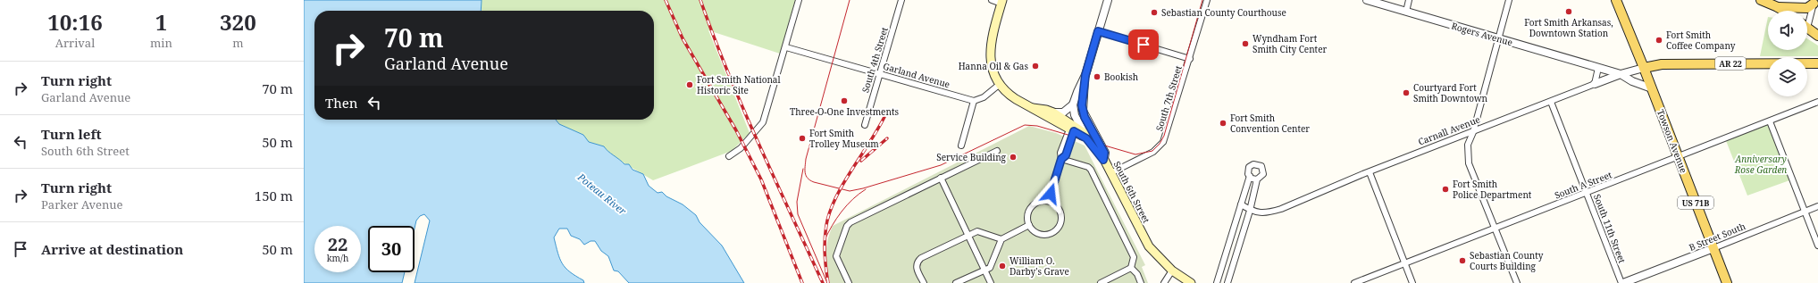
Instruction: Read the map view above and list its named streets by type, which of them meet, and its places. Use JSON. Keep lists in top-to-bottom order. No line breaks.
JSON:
{"streets":{"main road":["AR 22","Towson Avenue","South 6th Street","US 71B"],"street":["Rogers Avenue","South 4th Street","Garland Avenue","South 7th Street","Carnall Avenue","South A Street","South 11th Street","B Street South"]},"crossings":[["South 4th Street","Garland Avenue"],["AR 22","Towson Avenue"],["South 7th Street","South 6th Street"],["Carnall Avenue","South 11th Street"],["Towson Avenue","South A Street"],["Towson Avenue","B Street South"],["South A Street","South 11th Street"],["South 11th Street","B Street South"]],"water":["Poteau River"],"parks":["Anniversary Rose Garden"],"places":["Fort Smith Arkansas, Downtown Station","Sebastian County Courthouse","Fort Smith Coffee Company","Wyndham Fort Smith City Center","Hanna Oil & Gas","Bookish","Fort Smith National Historic Site","Courtyard Fort Smith Downtown","Three-O-One Investments","Fort Smith Convention Center","Fort Smith Trolley Museum","Service Building","Fort Smith Police Department","Sebastian County Courts Building","William O. Darby's Grave"],"page":{"eta":["10:16","Arrival","1","min","320","m"],"turn":["70 m","Garland Avenue"],"list":[{"name":"Turn right","note":"Garland Avenue","value":"70 m"},{"name":"Turn left","note":"South 6th Street","value":"50 m"},{"name":"Turn right","note":"Parker Avenue","value":"150 m"},{"name":"Arrive at destination","value":"50 m"}],"then":"Then","speed":"22 km/h","limit":"30"}}
